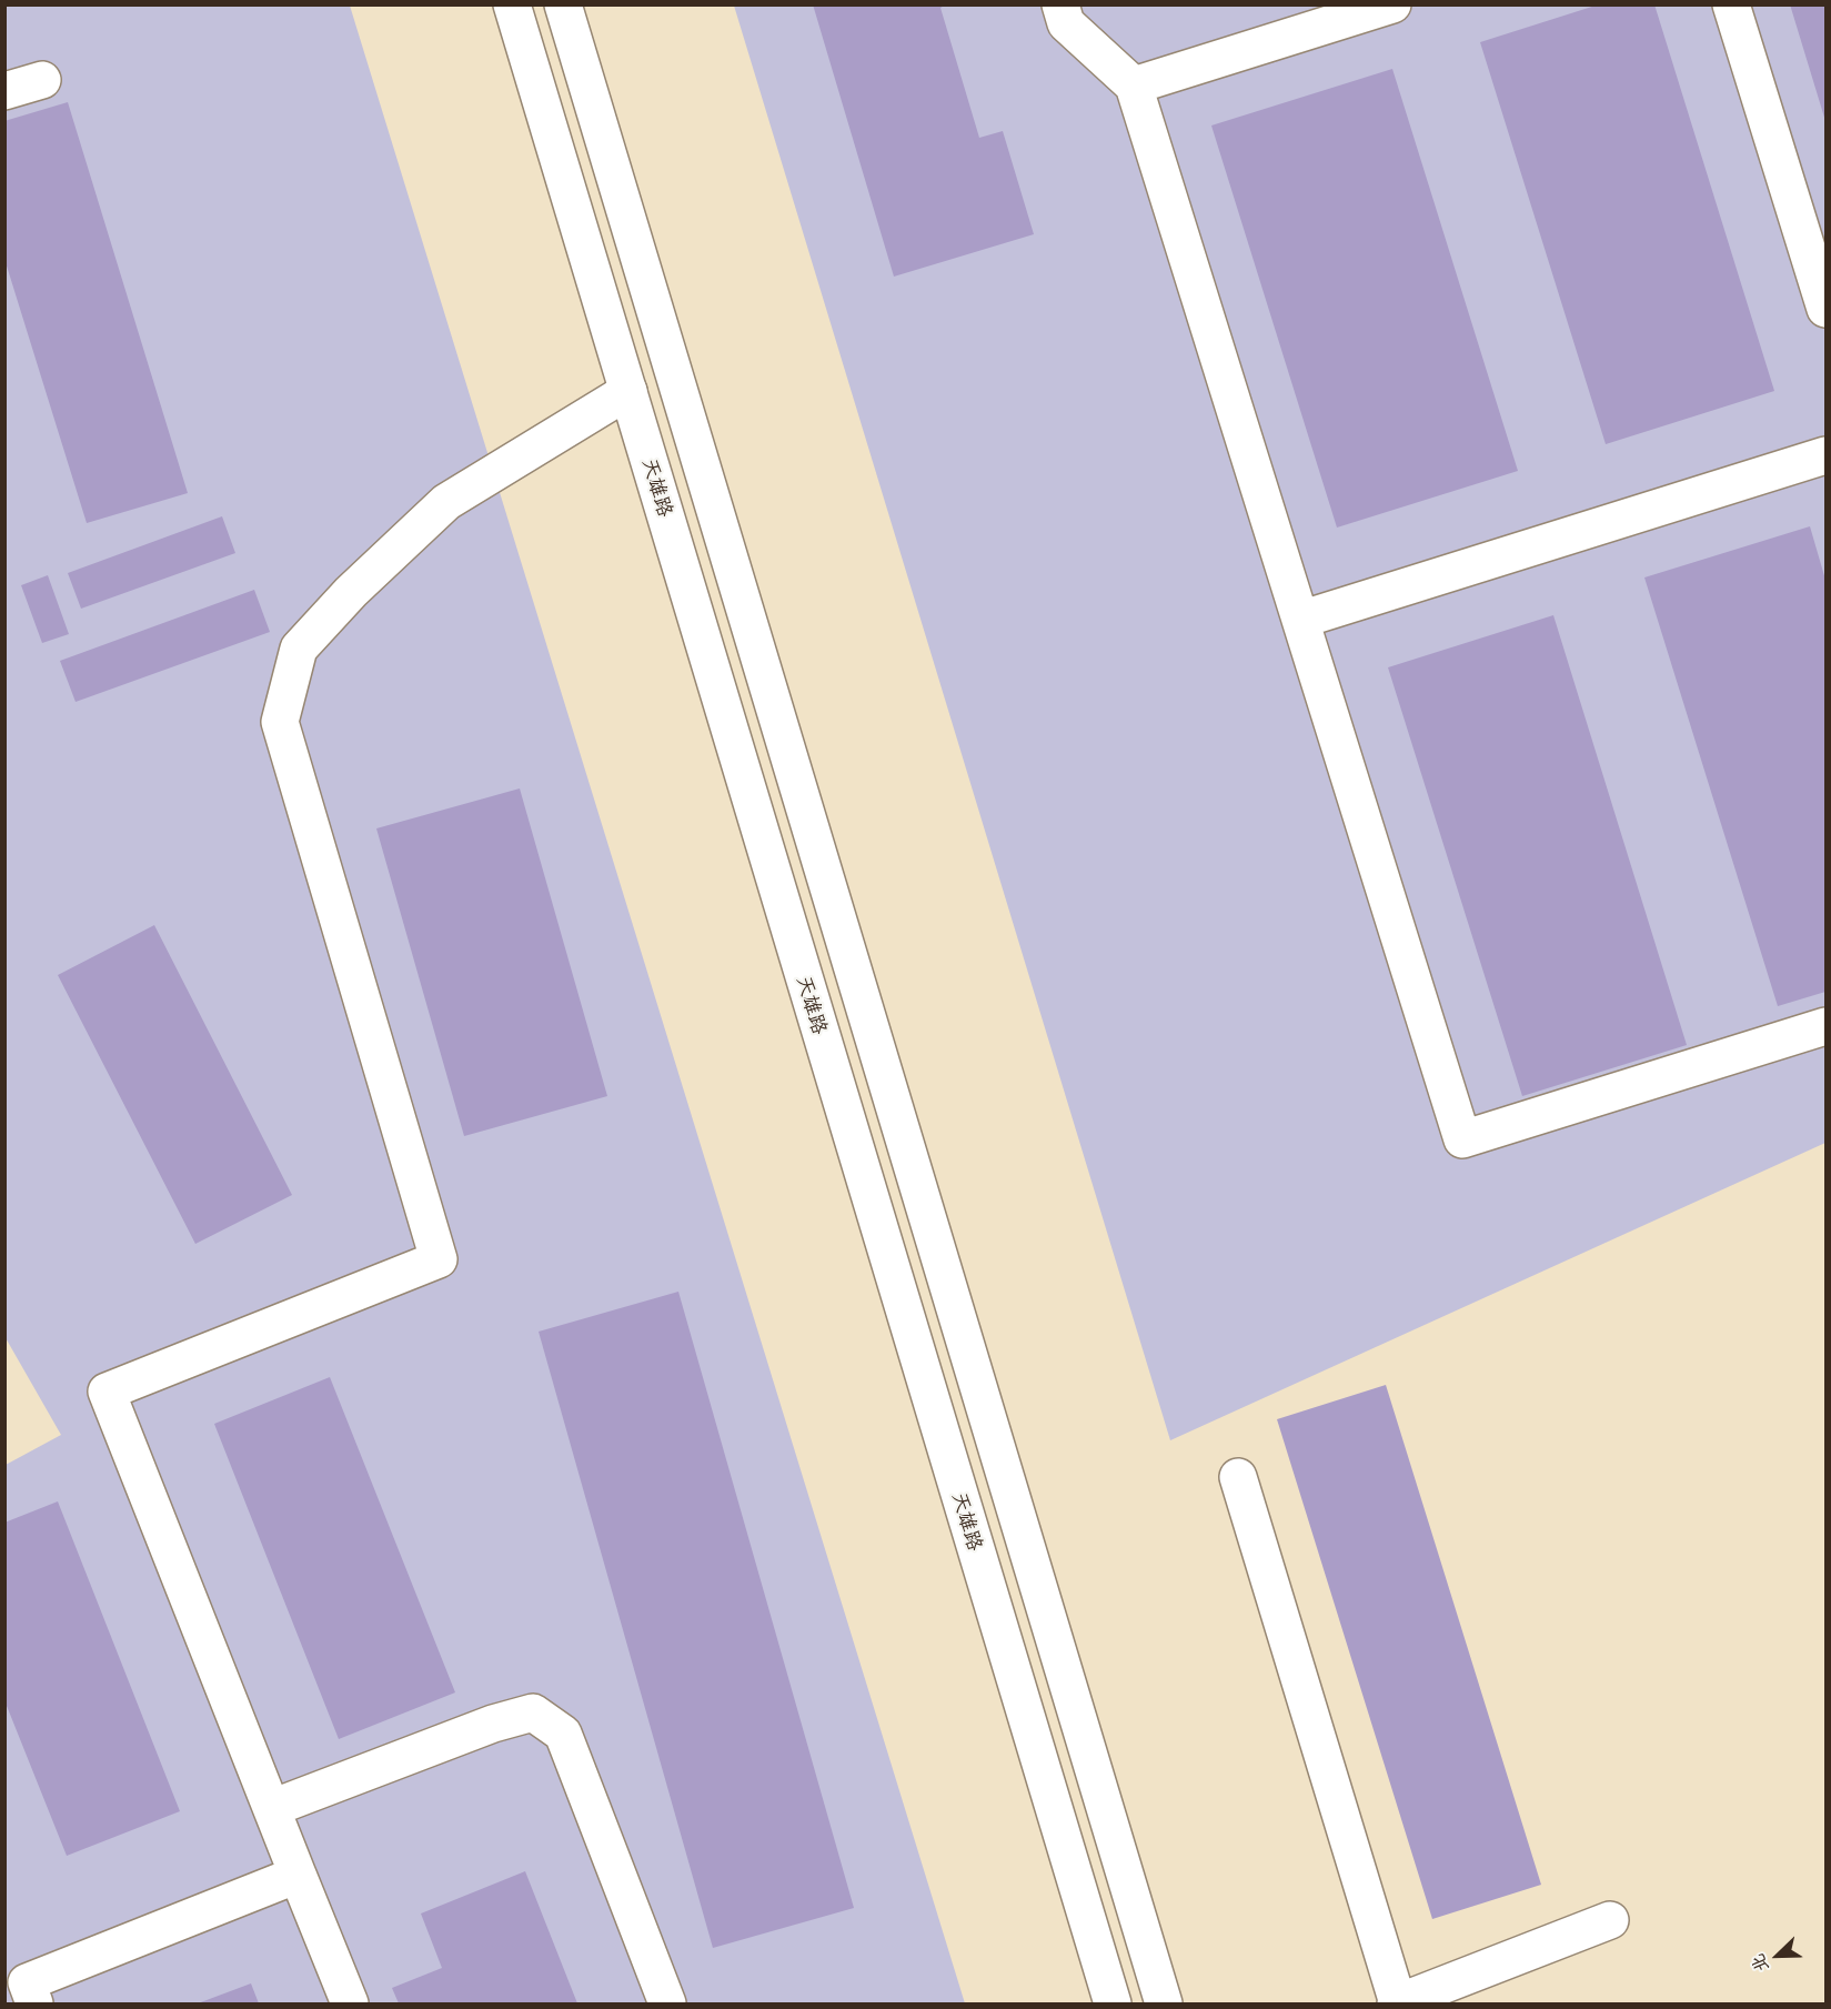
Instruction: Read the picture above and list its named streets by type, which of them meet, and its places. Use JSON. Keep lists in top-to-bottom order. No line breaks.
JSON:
{"streets":{"main road":["天雄路"]},"north":"bottom left"}
